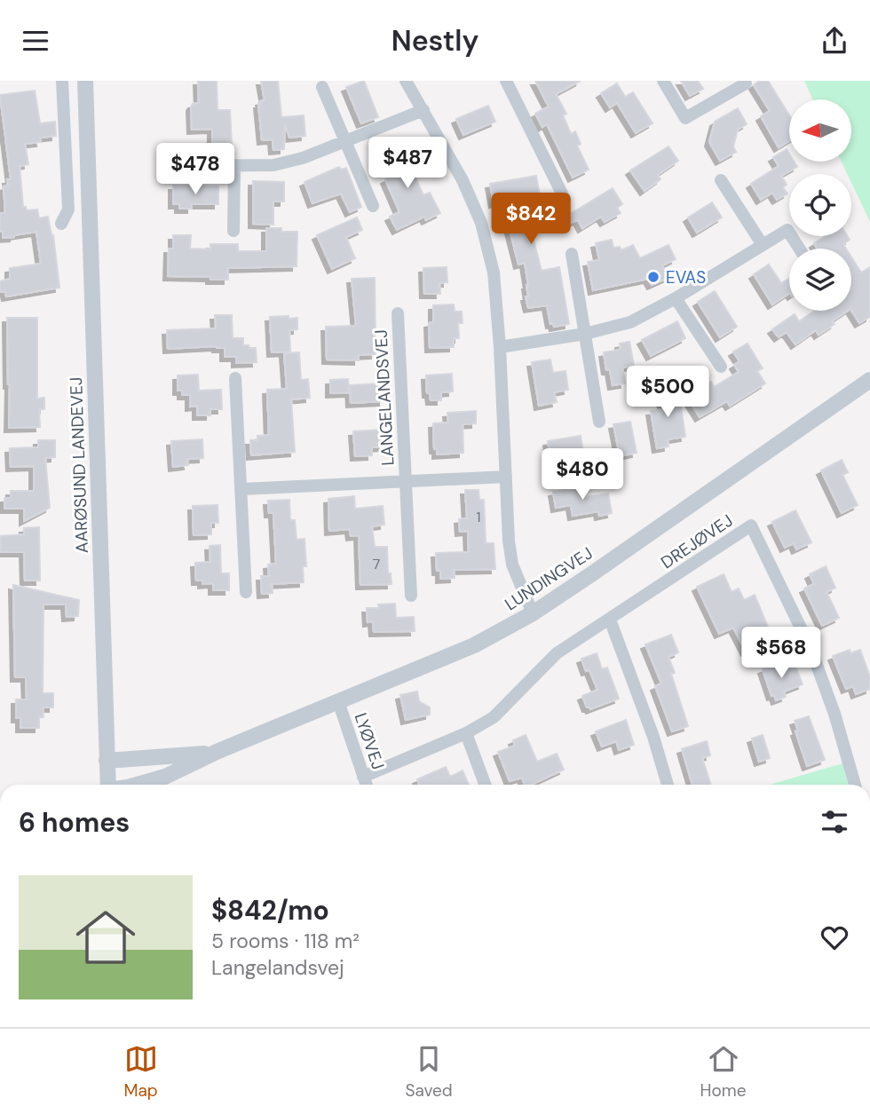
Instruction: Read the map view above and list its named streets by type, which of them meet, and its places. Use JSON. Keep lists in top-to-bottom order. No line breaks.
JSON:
{"streets":{"street":["LANGELANDSVEJ","AARØSUND LANDEVEJ","DREJØVEJ","LUNDINGVEJ","LYØVEJ"]},"crossings":[["AARØSUND LANDEVEJ","LUNDINGVEJ"],["DREJØVEJ","LYØVEJ"],["LUNDINGVEJ","LYØVEJ"]],"places":["EVAS"],"house_numbers":["1","7"],"north":"left","page":{"header":"Nestly","price":["$487","$478","$842","$500","$480","$568"],"heading":"6 homes","list":[{"name":"$842/mo","note":"5 rooms · 118 m² · Langelandsvej"}],"tabs":["Map","Saved","Home"]}}
